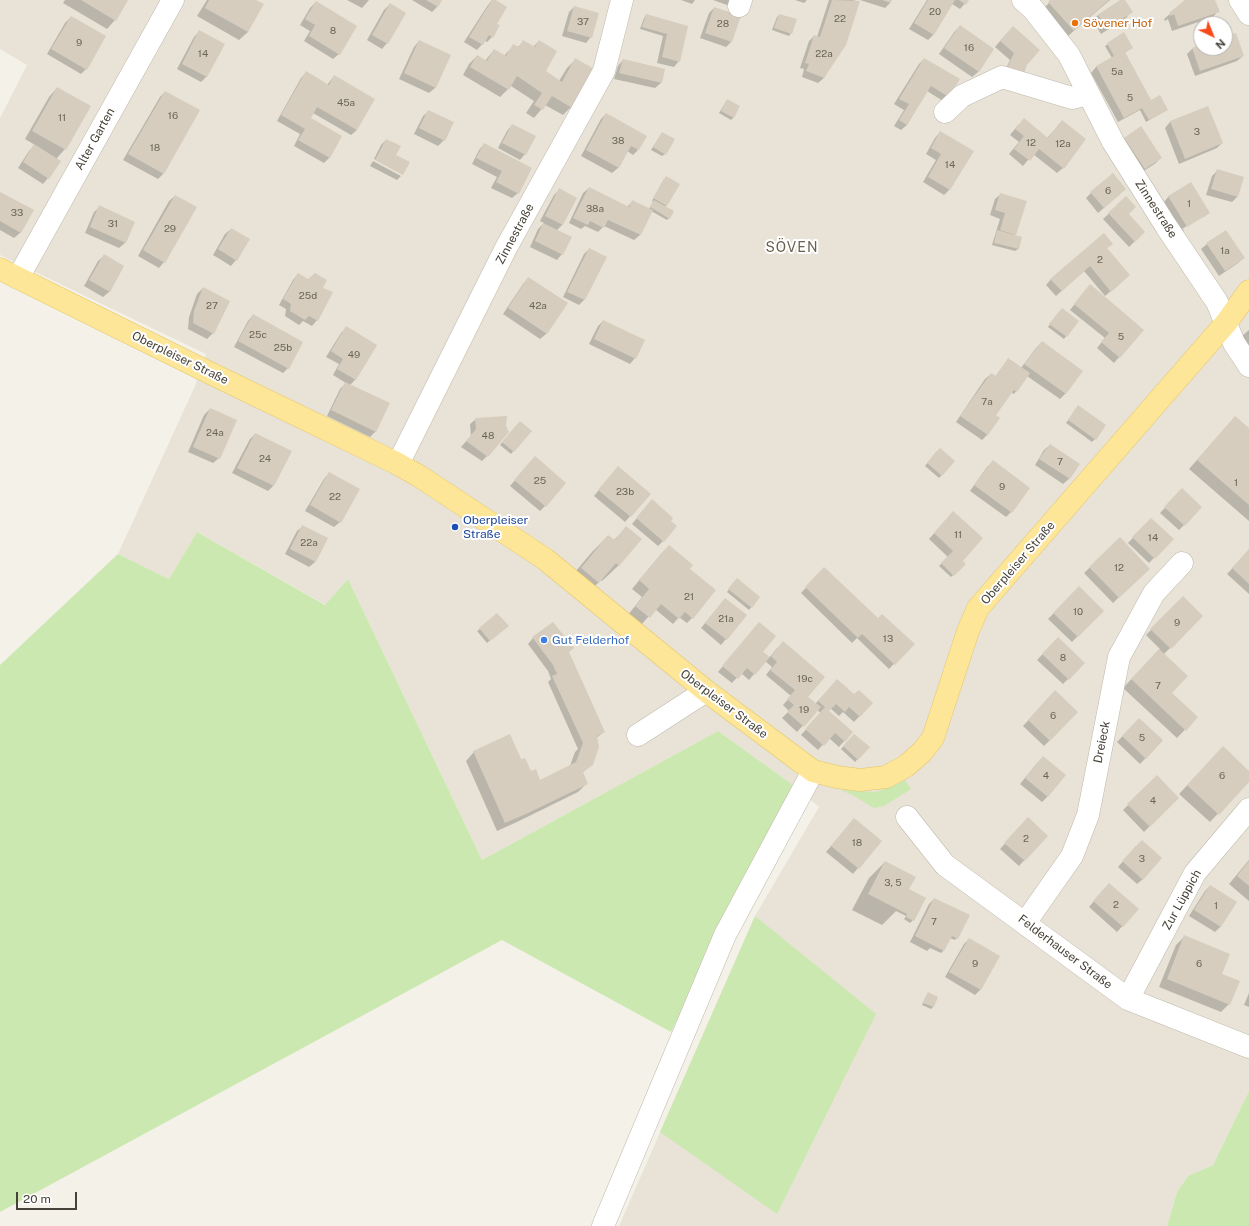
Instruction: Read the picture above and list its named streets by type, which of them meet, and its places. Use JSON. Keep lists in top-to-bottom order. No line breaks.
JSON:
{"streets":{"main road":["Oberpleiser Straße"],"street":["Alter Garten","Zinnestraße","Dreieck","Zur Lüppich","Felderhauser Straße"]},"crossings":[["Alter Garten","Oberpleiser Straße"],["Zinnestraße","Oberpleiser Straße"],["Dreieck","Felderhauser Straße"],["Zur Lüppich","Felderhauser Straße"]],"districts":["SÖVEN"],"places":["Sövener Hof","Oberpleiser Straße","Gut Felderhof"],"house_numbers":["20","22","37","28","8","9","16","14","22a","5a","5","45a","16","11","3","38","12","12a","18","14","6","1","38a","33","31","29","1a","2","25d","27","42a","25c","5","25b","49","7a","24a","48","24","7","25","1","9","23b","22","11","14","22a","12","21","10","21a","9","13","8","19c","7","19","6","5","4","6","4","2","18","3","3, 5","2","1","7","9","6"],"scale_bar":"20 m","north":"bottom right"}
